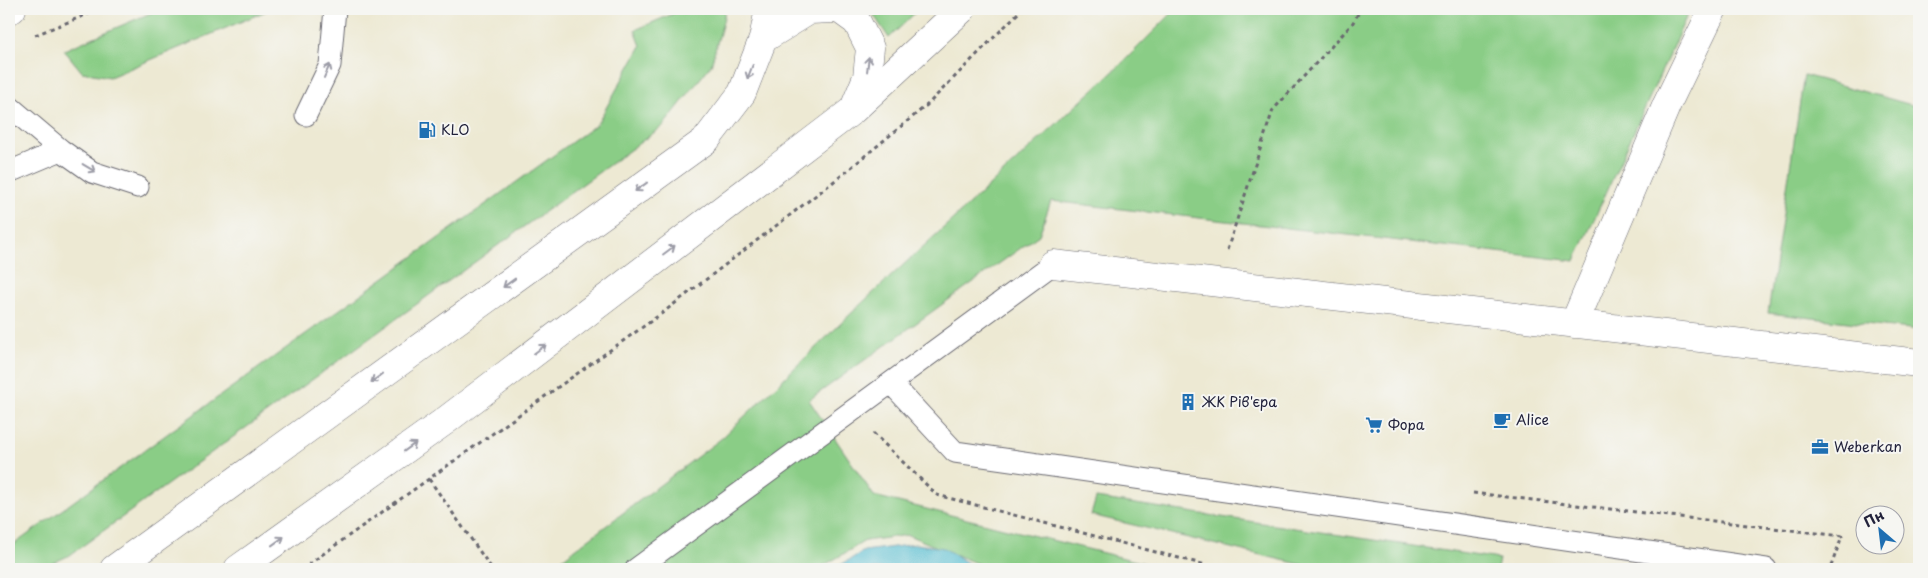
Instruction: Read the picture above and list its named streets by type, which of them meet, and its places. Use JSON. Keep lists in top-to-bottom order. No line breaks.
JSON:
{"places":{"fuel station":["KLO"],"building":["ЖК Рів'єра"],"cafe":["Alice"],"supermarket":["Фора"],"office":["Weberkan"]},"north":"top left"}
